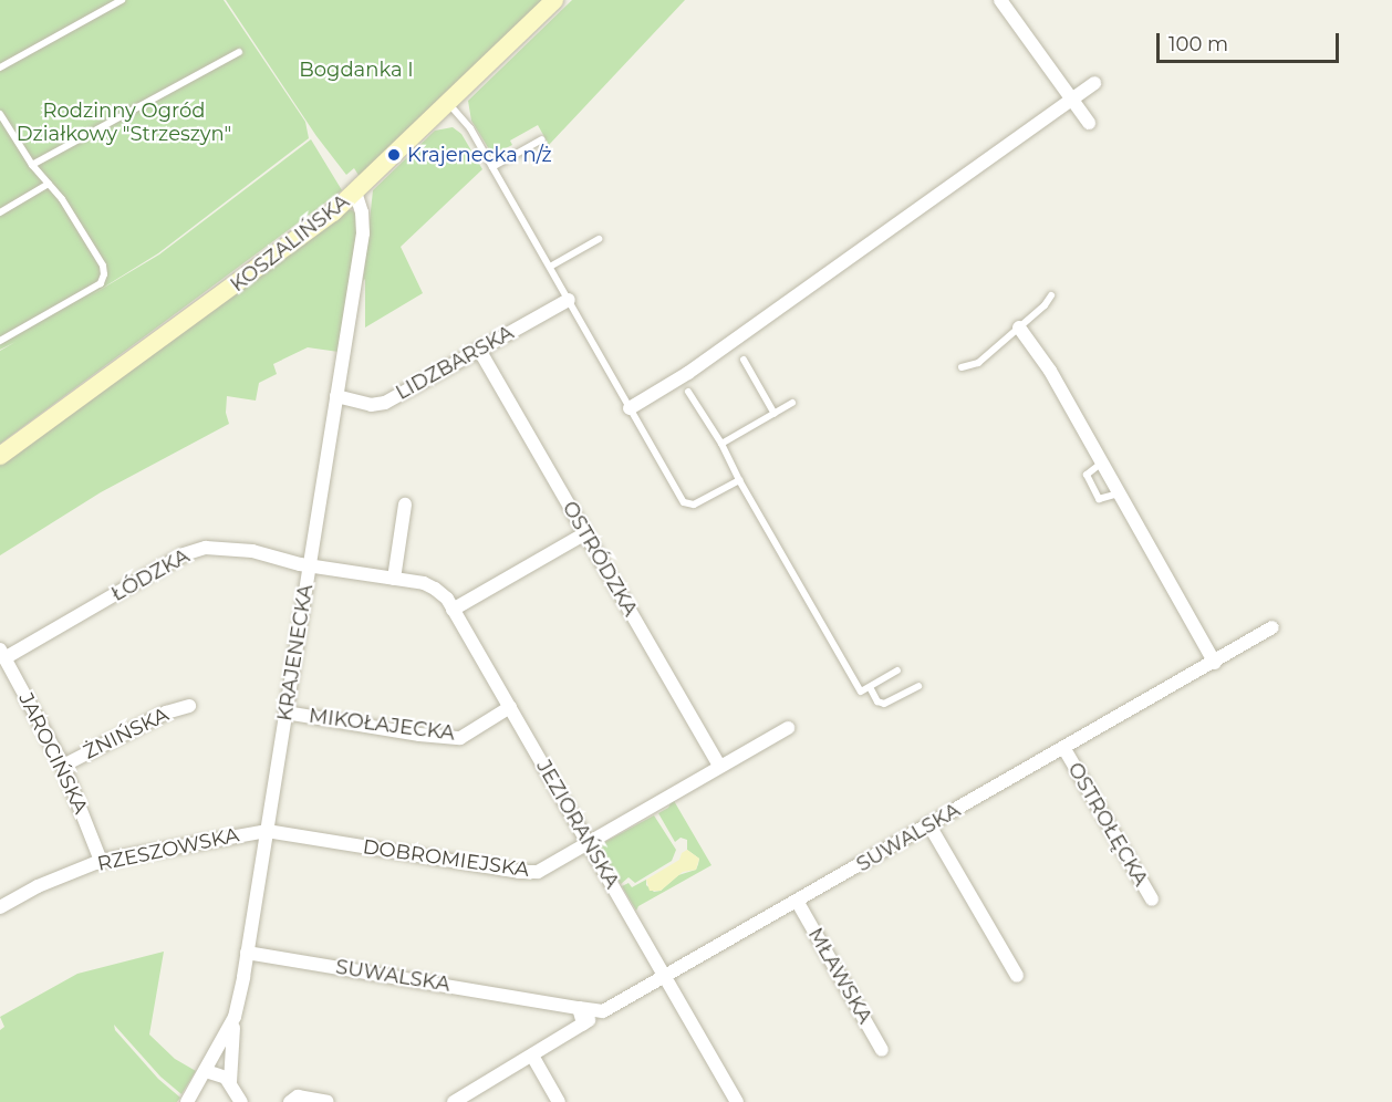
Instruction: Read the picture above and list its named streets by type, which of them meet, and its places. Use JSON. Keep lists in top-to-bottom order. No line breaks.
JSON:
{"streets":{"street":["KOSZALIŃSKA","LIDZBARSKA","OSTRÓDZKA","ŁÓDZKA","KRAJENECKA","MIKOŁAJECKA","ŻNIŃSKA","JAROCIŃSKA","JEZIORAŃSKA","OSTROŁĘCKA","SUWALSKA","RZESZOWSKA","DOBROMIEJSKA","MŁAWSKA"]},"crossings":[["KOSZALIŃSKA","KRAJENECKA"],["LIDZBARSKA","OSTRÓDZKA"],["LIDZBARSKA","KRAJENECKA"],["OSTRÓDZKA","DOBROMIEJSKA"],["ŁÓDZKA","KRAJENECKA"],["ŁÓDZKA","JAROCIŃSKA"],["ŁÓDZKA","JEZIORAŃSKA"],["KRAJENECKA","MIKOŁAJECKA"],["KRAJENECKA","JEZIORAŃSKA"],["KRAJENECKA","SUWALSKA"],["KRAJENECKA","RZESZOWSKA"],["KRAJENECKA","DOBROMIEJSKA"],["MIKOŁAJECKA","JEZIORAŃSKA"],["ŻNIŃSKA","JAROCIŃSKA"],["JAROCIŃSKA","RZESZOWSKA"],["JEZIORAŃSKA","SUWALSKA"],["JEZIORAŃSKA","DOBROMIEJSKA"],["OSTROŁĘCKA","SUWALSKA"],["SUWALSKA","MŁAWSKA"],["RZESZOWSKA","DOBROMIEJSKA"]],"parks":["Bogdanka I","Rodzinny Ogród Działkowy \"Strzeszyn\""],"places":["Krajenecka n/ż"],"scale_bar":"100 m"}
